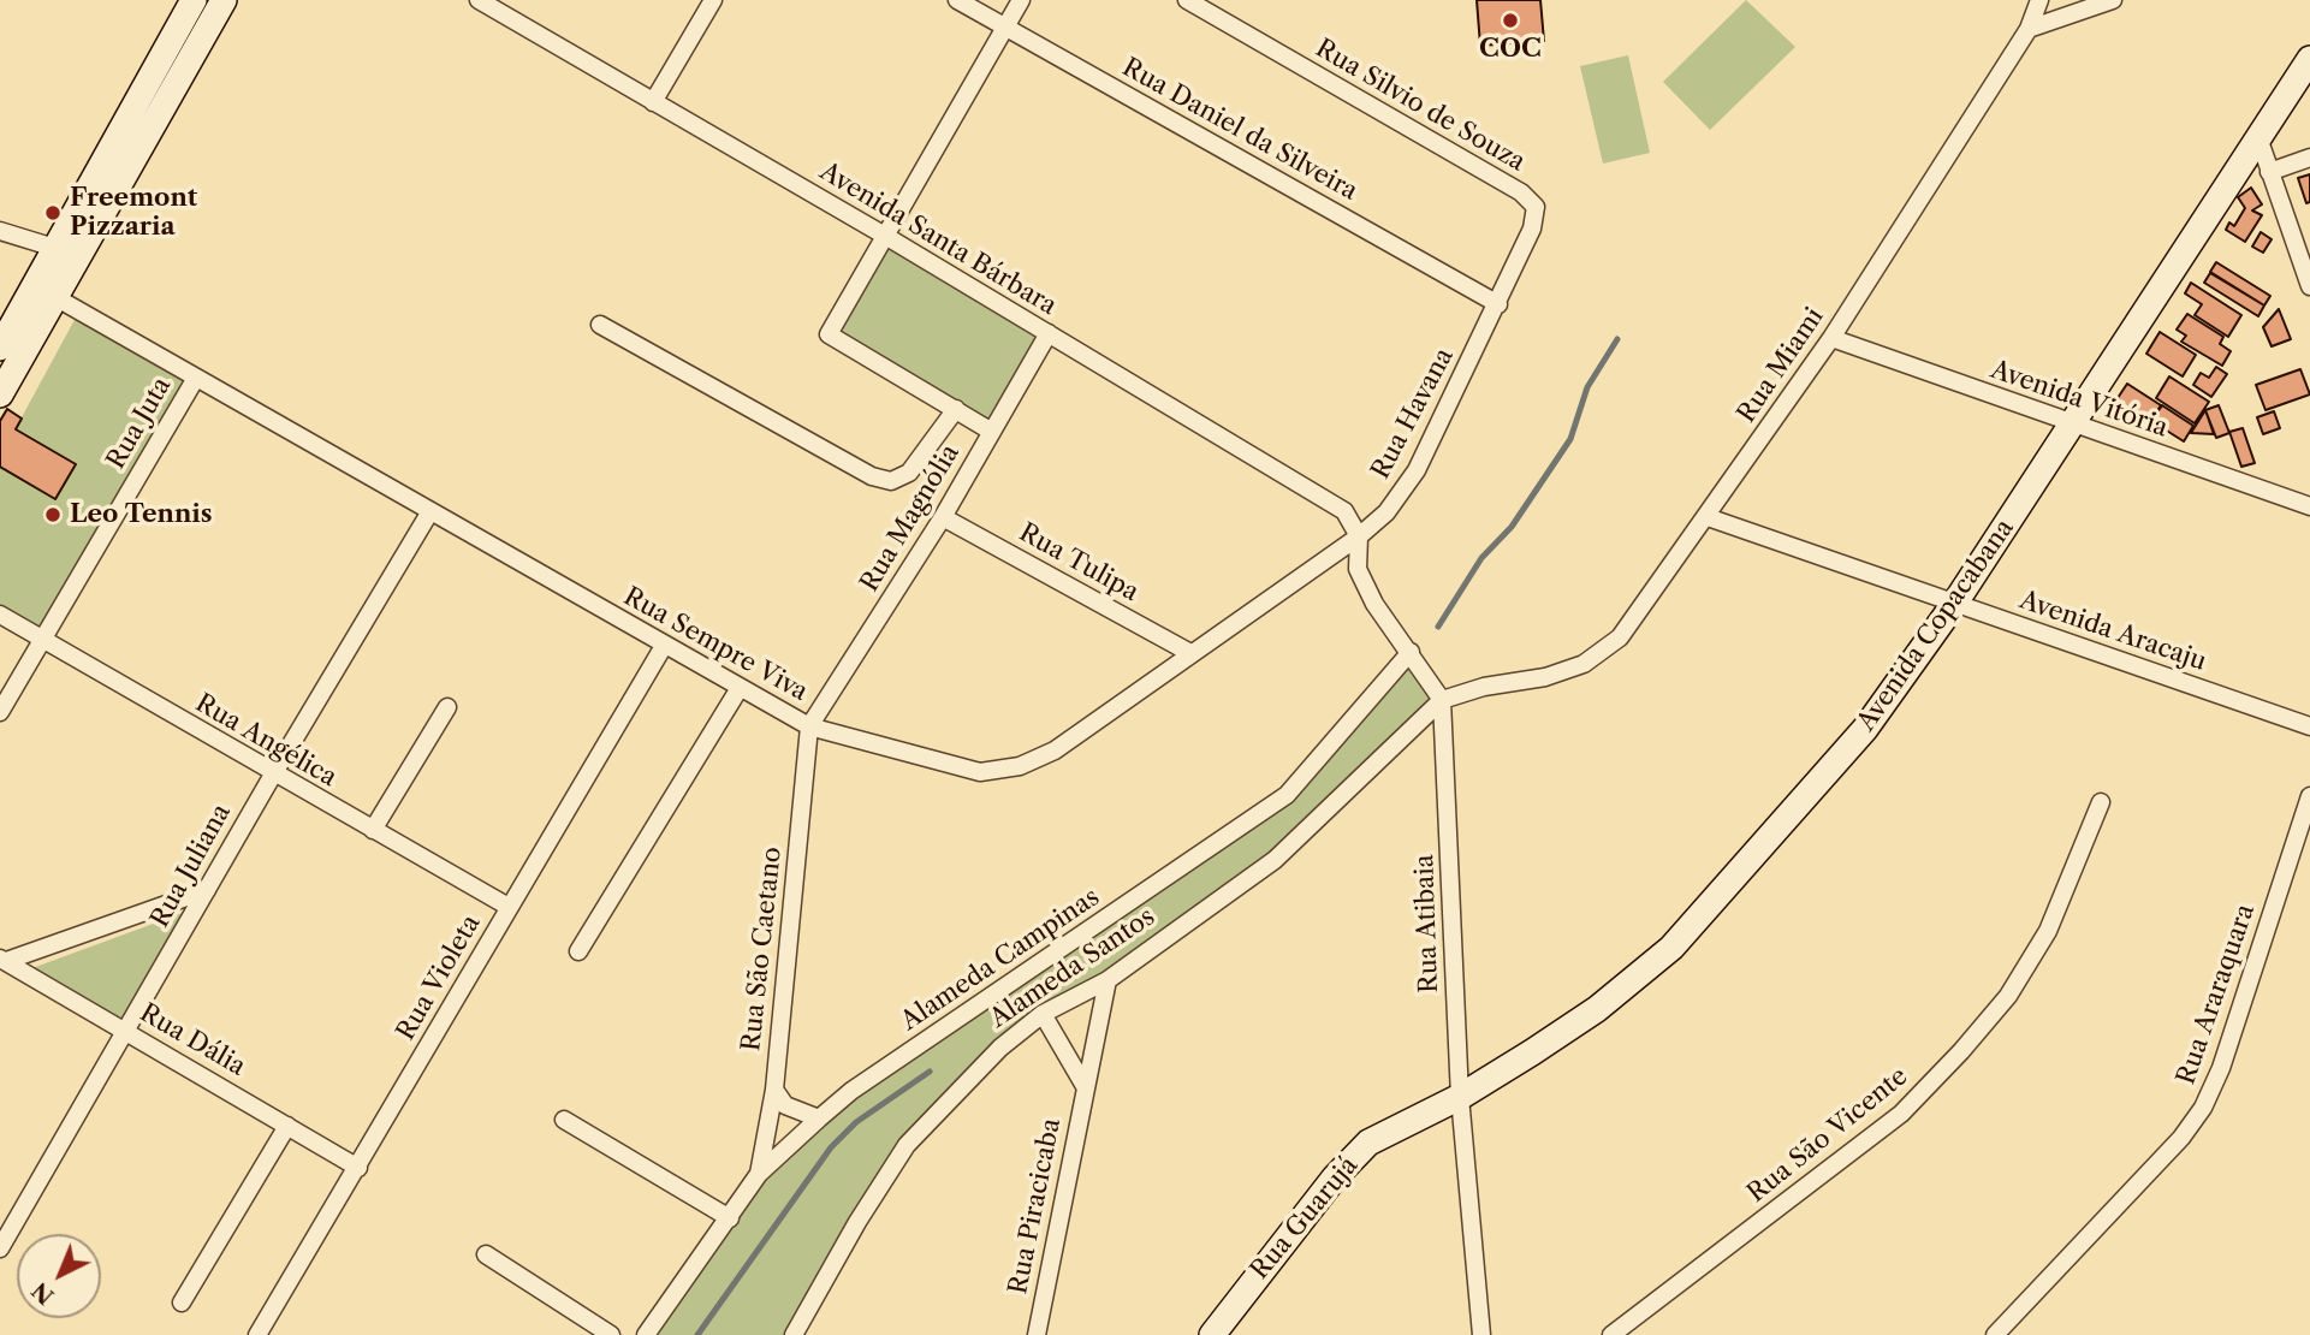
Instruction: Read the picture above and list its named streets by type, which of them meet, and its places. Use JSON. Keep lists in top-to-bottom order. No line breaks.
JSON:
{"streets":{"street":["Rua Silvio de Souza","Rua Daniel da Silveira","Avenida Santa Bárbara","Rua Miami","Avenida Vitória","Rua Havana","Rua Juta","Rua Magnólia","Rua Tulipa","Avenida Copacabana","Avenida Aracaju","Rua Sempre Viva","Rua Angélica","Rua Juliana","Rua Atibaia","Rua São Caetano","Alameda Campinas","Alameda Santos","Rua Violeta","Rua Araraquara","Rua Dália","Rua São Vicente","Rua Piracicaba","Rua Guarujá"]},"crossings":[["Rua Silvio de Souza","Rua Daniel da Silveira"],["Rua Silvio de Souza","Rua Havana"],["Rua Daniel da Silveira","Rua Havana"],["Avenida Santa Bárbara","Rua Havana"],["Avenida Santa Bárbara","Rua Magnólia"],["Avenida Santa Bárbara","Rua Sempre Viva"],["Rua Miami","Avenida Vitória"],["Rua Miami","Avenida Aracaju"],["Rua Miami","Rua Atibaia"],["Rua Miami","Alameda Santos"],["Avenida Vitória","Avenida Copacabana"],["Rua Havana","Rua Sempre Viva"],["Rua Juta","Rua Sempre Viva"],["Rua Juta","Rua Angélica"],["Rua Magnólia","Rua Tulipa"],["Rua Magnólia","Rua Sempre Viva"],["Rua Magnólia","Rua São Caetano"],["Rua Tulipa","Rua Sempre Viva"],["Avenida Copacabana","Avenida Aracaju"],["Avenida Copacabana","Rua Atibaia"],["Avenida Copacabana","Rua Guarujá"],["Rua Sempre Viva","Rua Juliana"],["Rua Sempre Viva","Rua São Caetano"],["Rua Sempre Viva","Rua Violeta"],["Rua Angélica","Rua Juliana"],["Rua Angélica","Rua Violeta"],["Rua Juliana","Rua Dália"],["Rua Atibaia","Alameda Santos"],["Rua Atibaia","Rua Guarujá"],["Rua São Caetano","Alameda Campinas"],["Alameda Santos","Rua Piracicaba"],["Rua Violeta","Rua Dália"]],"places":["COC","Freemont Pizzaria","Leo Tennis"],"north":"bottom left"}
